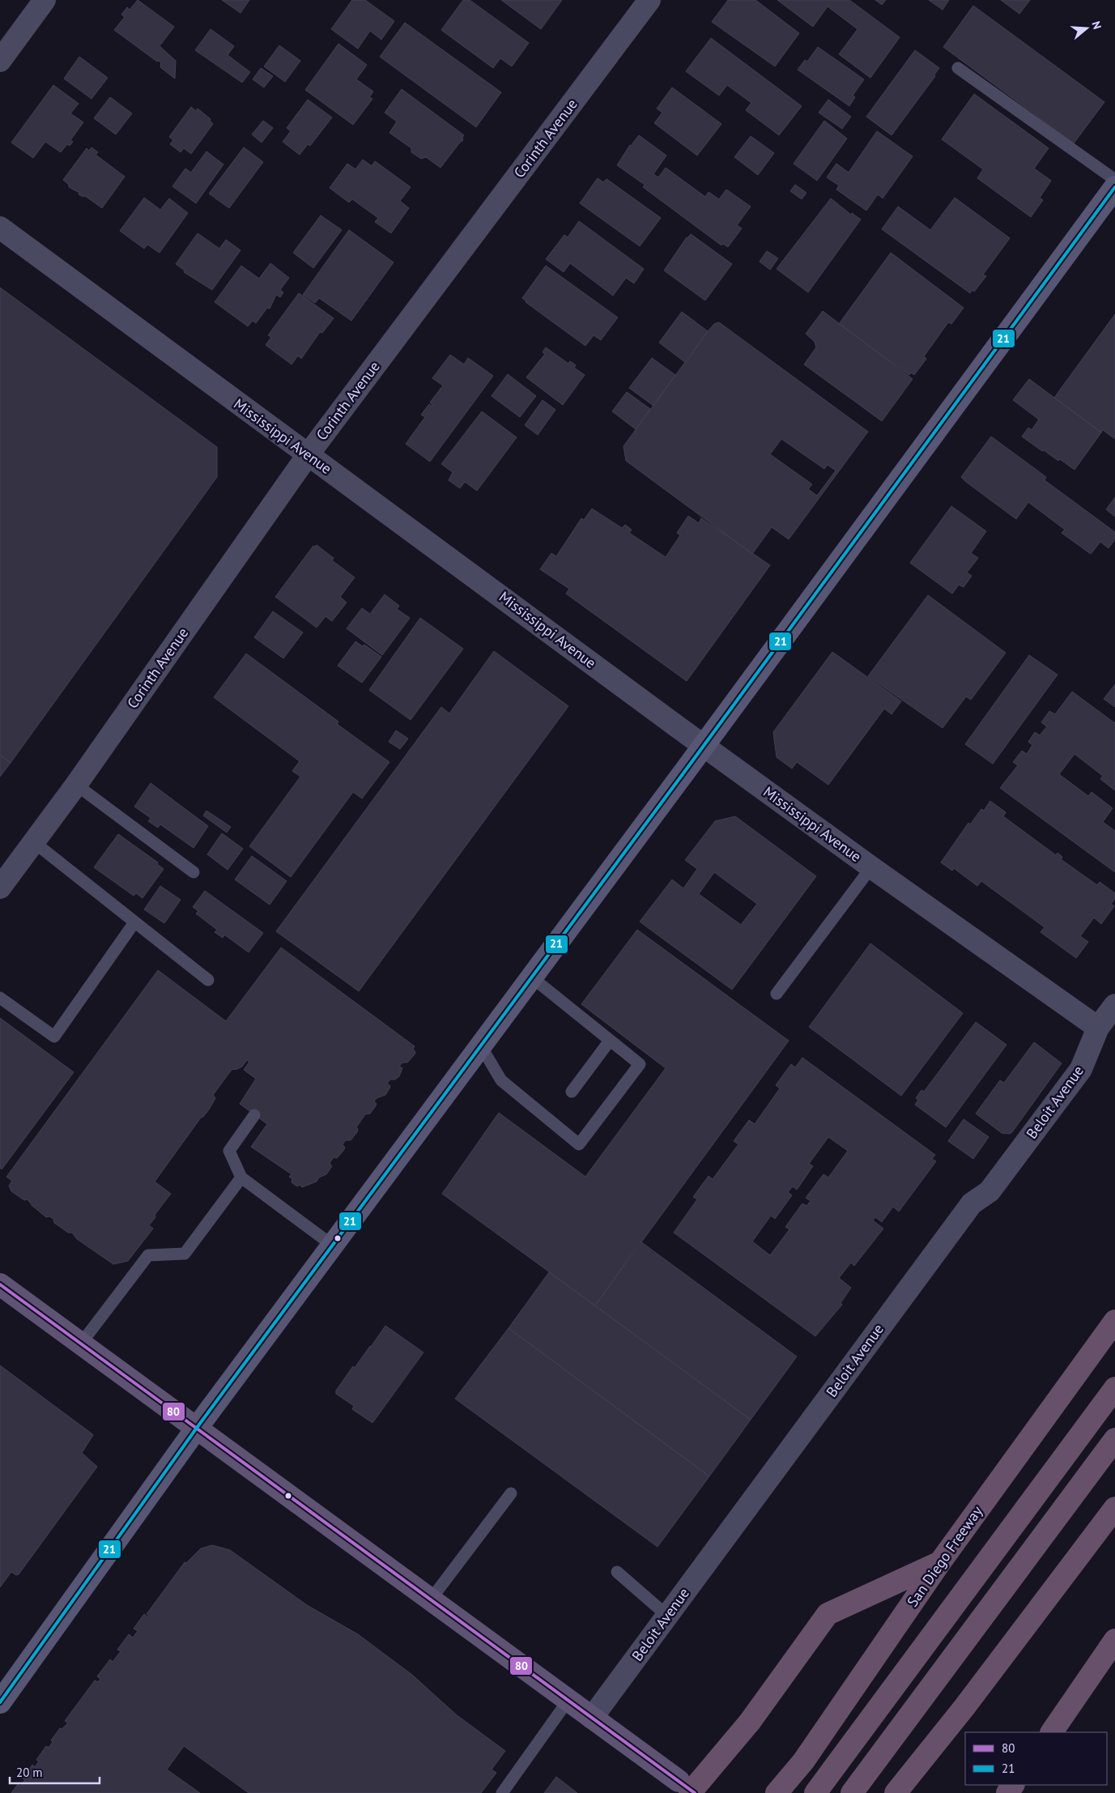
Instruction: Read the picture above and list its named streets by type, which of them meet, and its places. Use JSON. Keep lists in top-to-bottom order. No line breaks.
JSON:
{"streets":{"highway":["San Diego Freeway"],"street":["Corinth Avenue","Mississippi Avenue","Beloit Avenue"]},"crossings":[["Corinth Avenue","Mississippi Avenue"],["Mississippi Avenue","Beloit Avenue"]],"lines":["transit line 21","transit line 80"],"legend":["80","21"],"scale_bar":"20 m","north":"right"}
